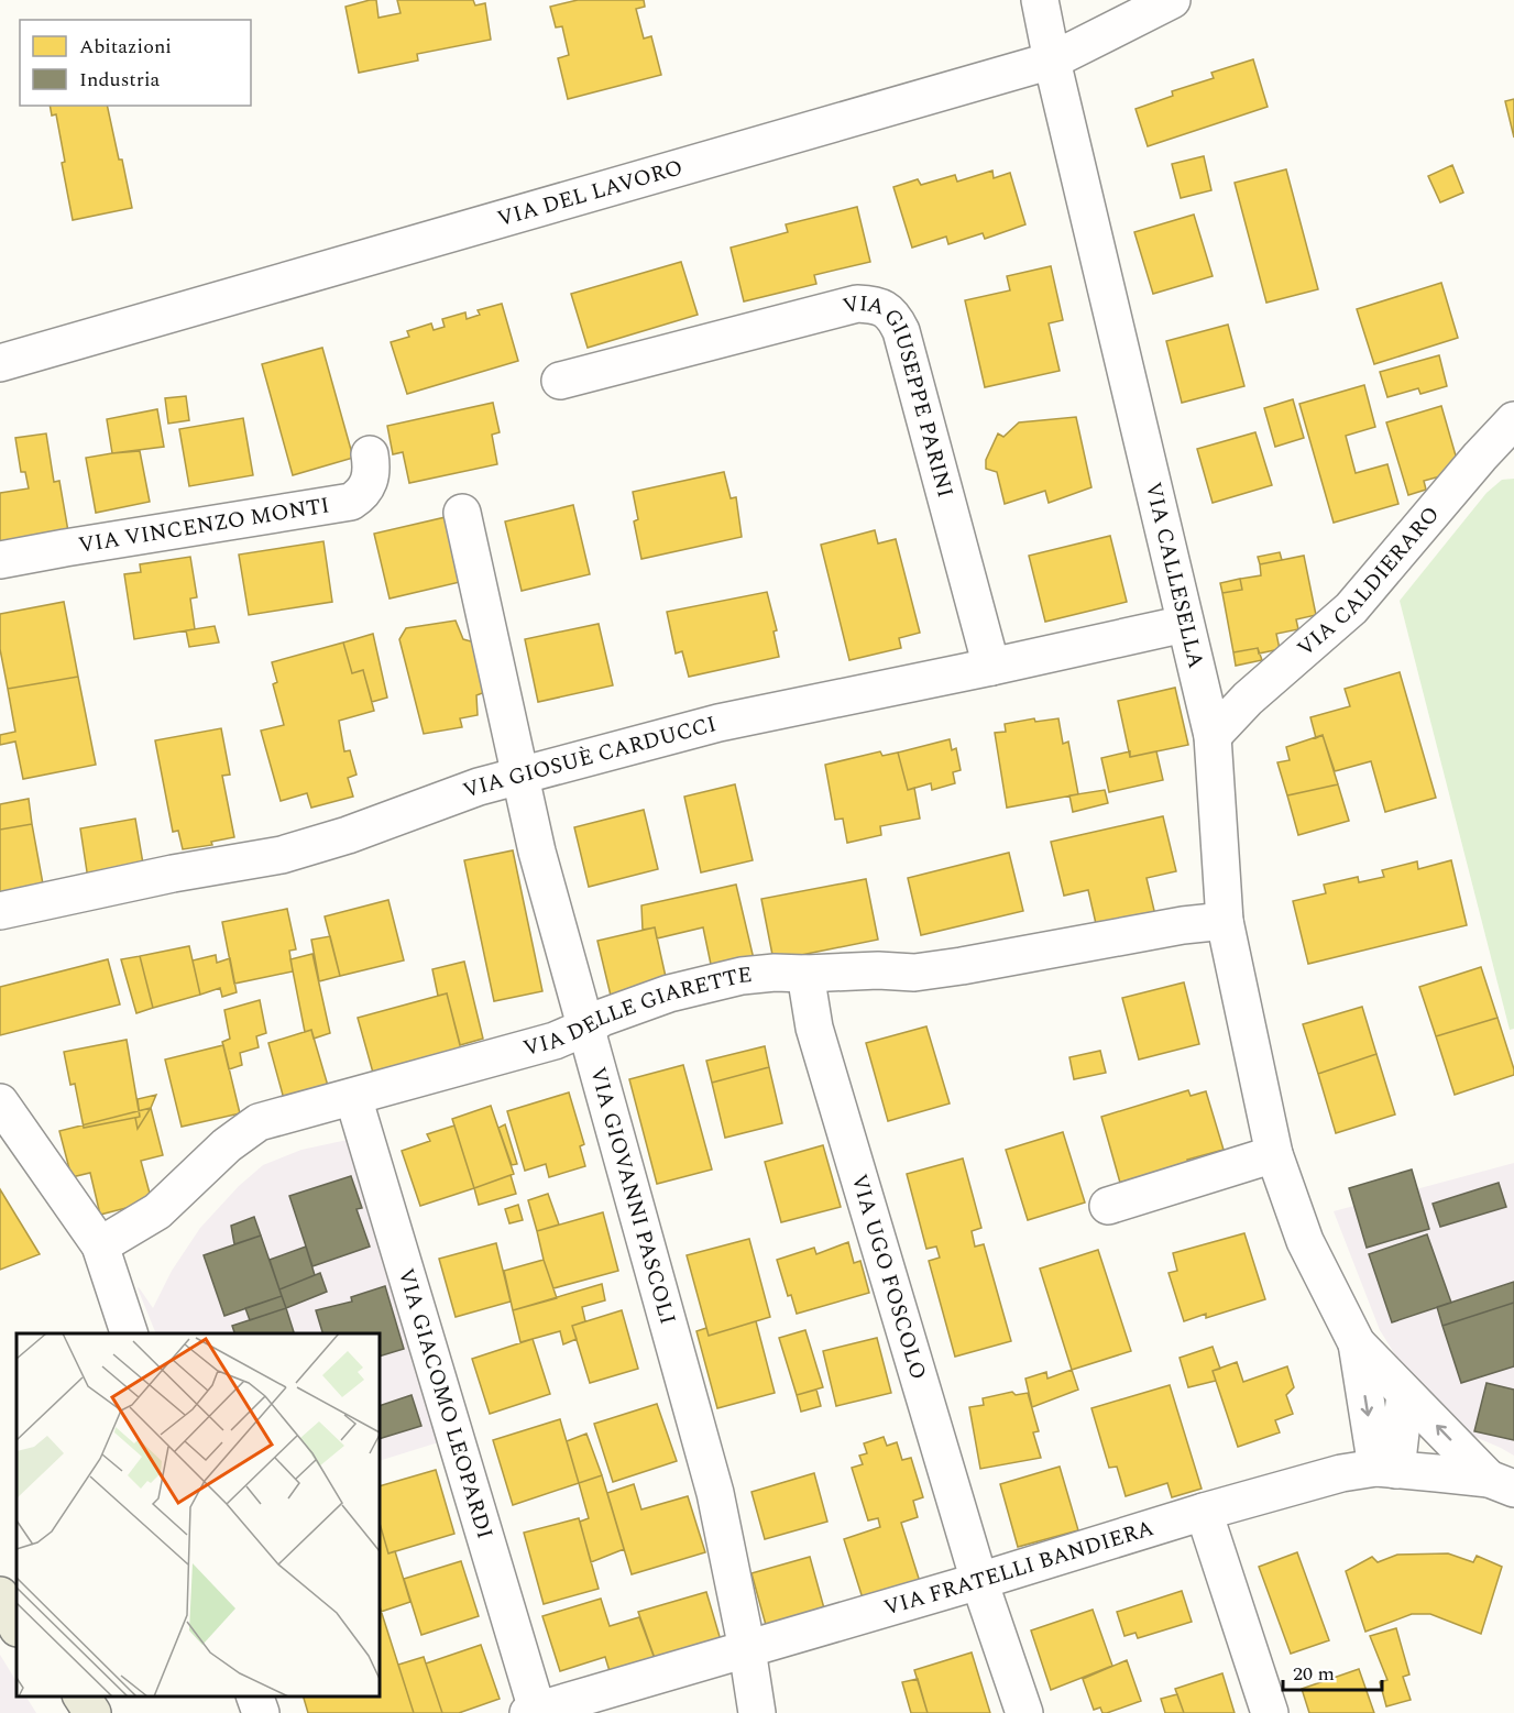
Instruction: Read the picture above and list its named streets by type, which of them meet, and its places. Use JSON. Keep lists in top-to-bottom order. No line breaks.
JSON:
{"streets":{"street":["VIA DEL LAVORO","VIA GIUSEPPE PARINI","VIA VINCENZO MONTI","VIA CALLESELLA","VIA CALDIERARO","VIA GIOSUÈ CARDUCCI","VIA DELLE GIARETTE","VIA GIOVANNI PASCOLI","VIA UGO FOSCOLO","VIA GIACOMO LEOPARDI","VIA FRATELLI BANDIERA"]},"crossings":[["VIA DEL LAVORO","VIA CALLESELLA"],["VIA GIUSEPPE PARINI","VIA GIOSUÈ CARDUCCI"],["VIA CALLESELLA","VIA CALDIERARO"],["VIA CALLESELLA","VIA GIOSUÈ CARDUCCI"],["VIA CALLESELLA","VIA DELLE GIARETTE"],["VIA CALLESELLA","VIA FRATELLI BANDIERA"],["VIA GIOSUÈ CARDUCCI","VIA GIOVANNI PASCOLI"],["VIA DELLE GIARETTE","VIA GIOVANNI PASCOLI"],["VIA DELLE GIARETTE","VIA UGO FOSCOLO"],["VIA DELLE GIARETTE","VIA GIACOMO LEOPARDI"],["VIA GIOVANNI PASCOLI","VIA FRATELLI BANDIERA"],["VIA UGO FOSCOLO","VIA FRATELLI BANDIERA"],["VIA GIACOMO LEOPARDI","VIA FRATELLI BANDIERA"]],"legend":["Abitazioni","Industria"],"scale_bar":"20 m"}
